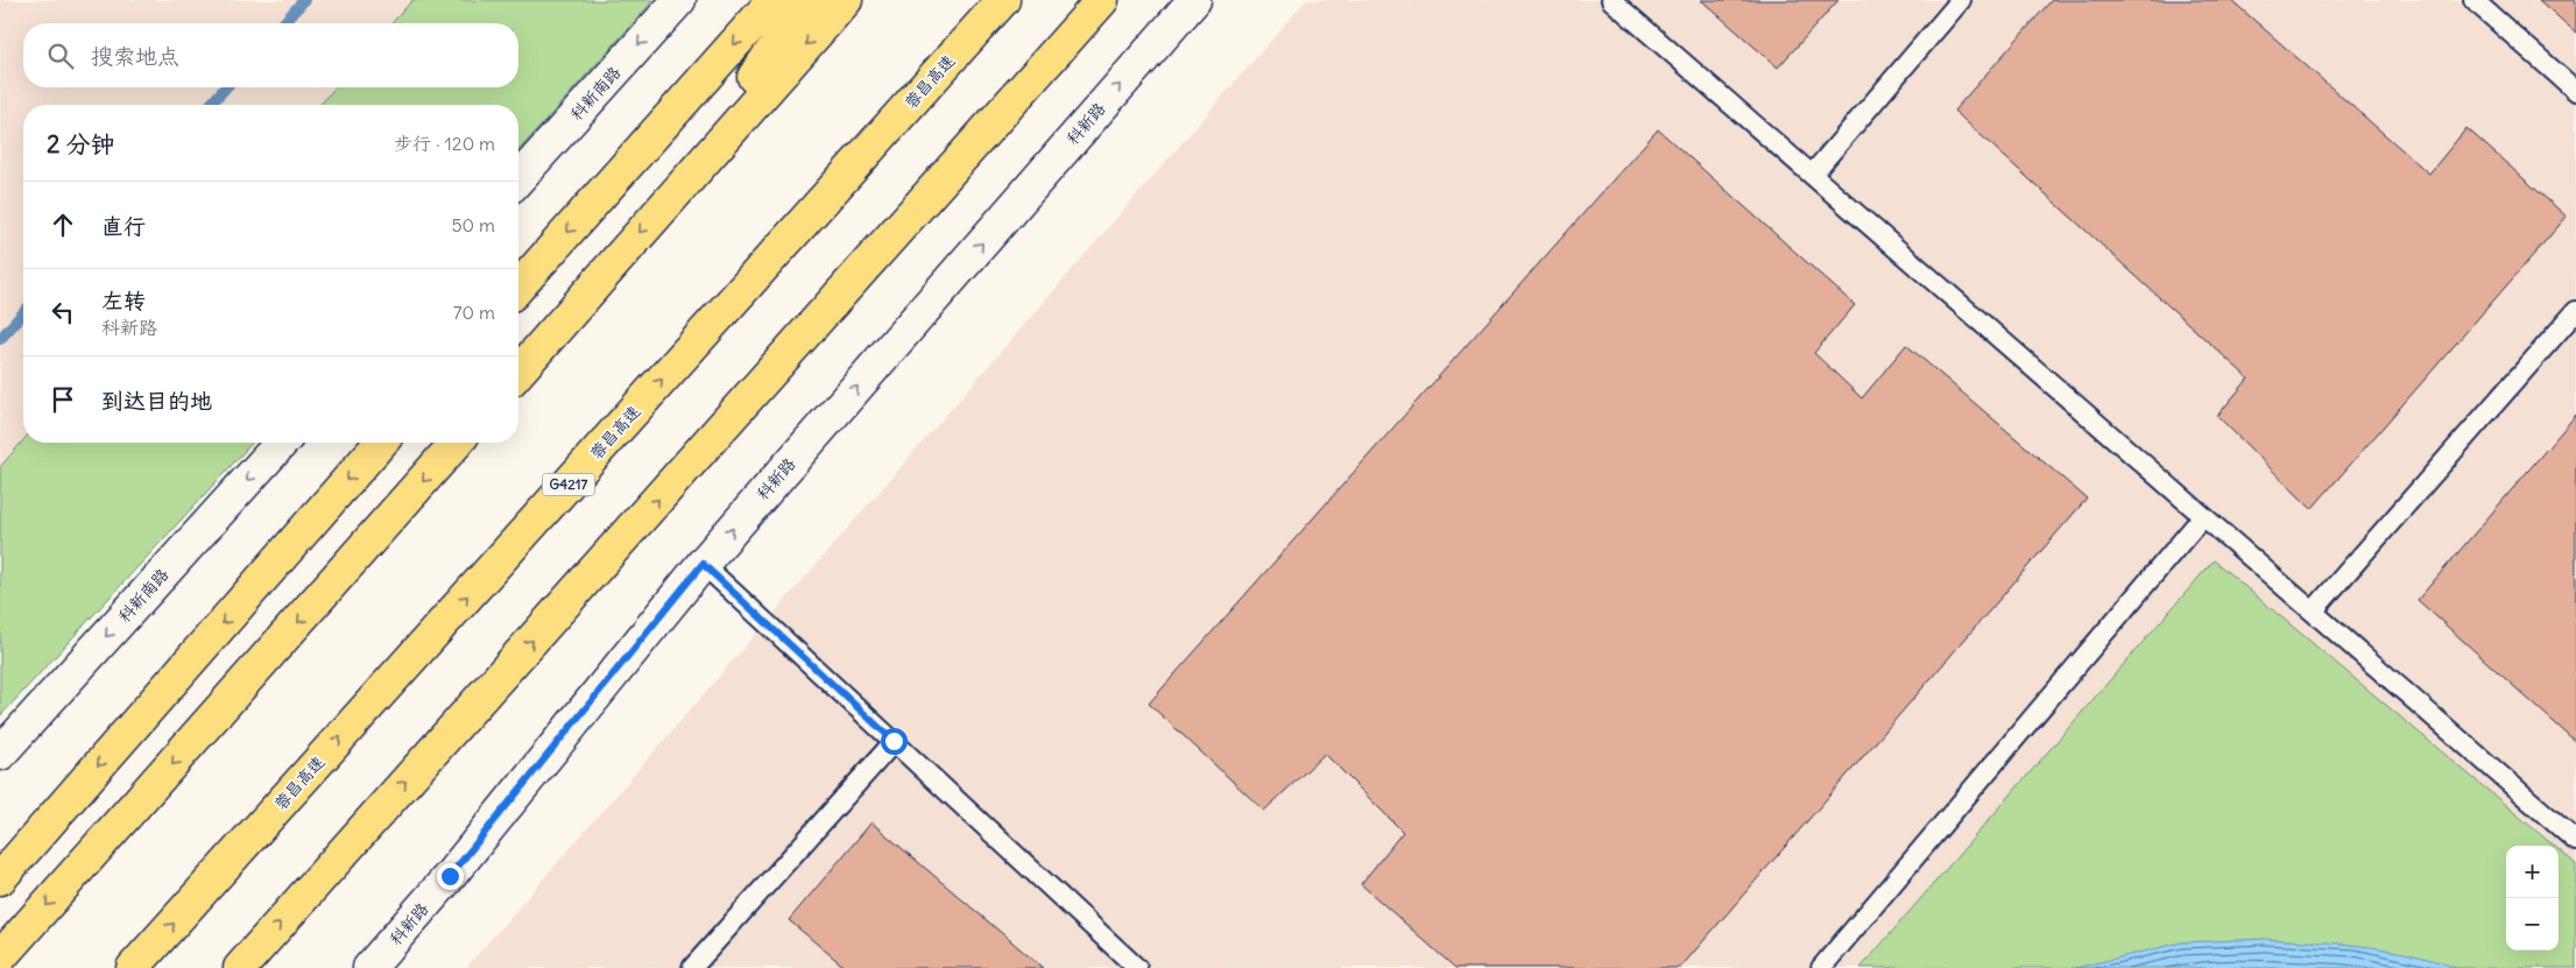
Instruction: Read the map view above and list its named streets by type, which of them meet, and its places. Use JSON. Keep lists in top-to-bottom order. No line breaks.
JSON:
{"streets":{"highway":["蓉昌高速","G4217"],"main road":["科新南路","科新路"]},"one_way":["科新南路","科新路"],"page":{"search":"搜索地点","heading":["2 分钟","步行 · 120 m"],"list":[["直行","50 m"],["左转","科新路","70 m"],"到达目的地"],"map_buttons":["+","−"]}}
